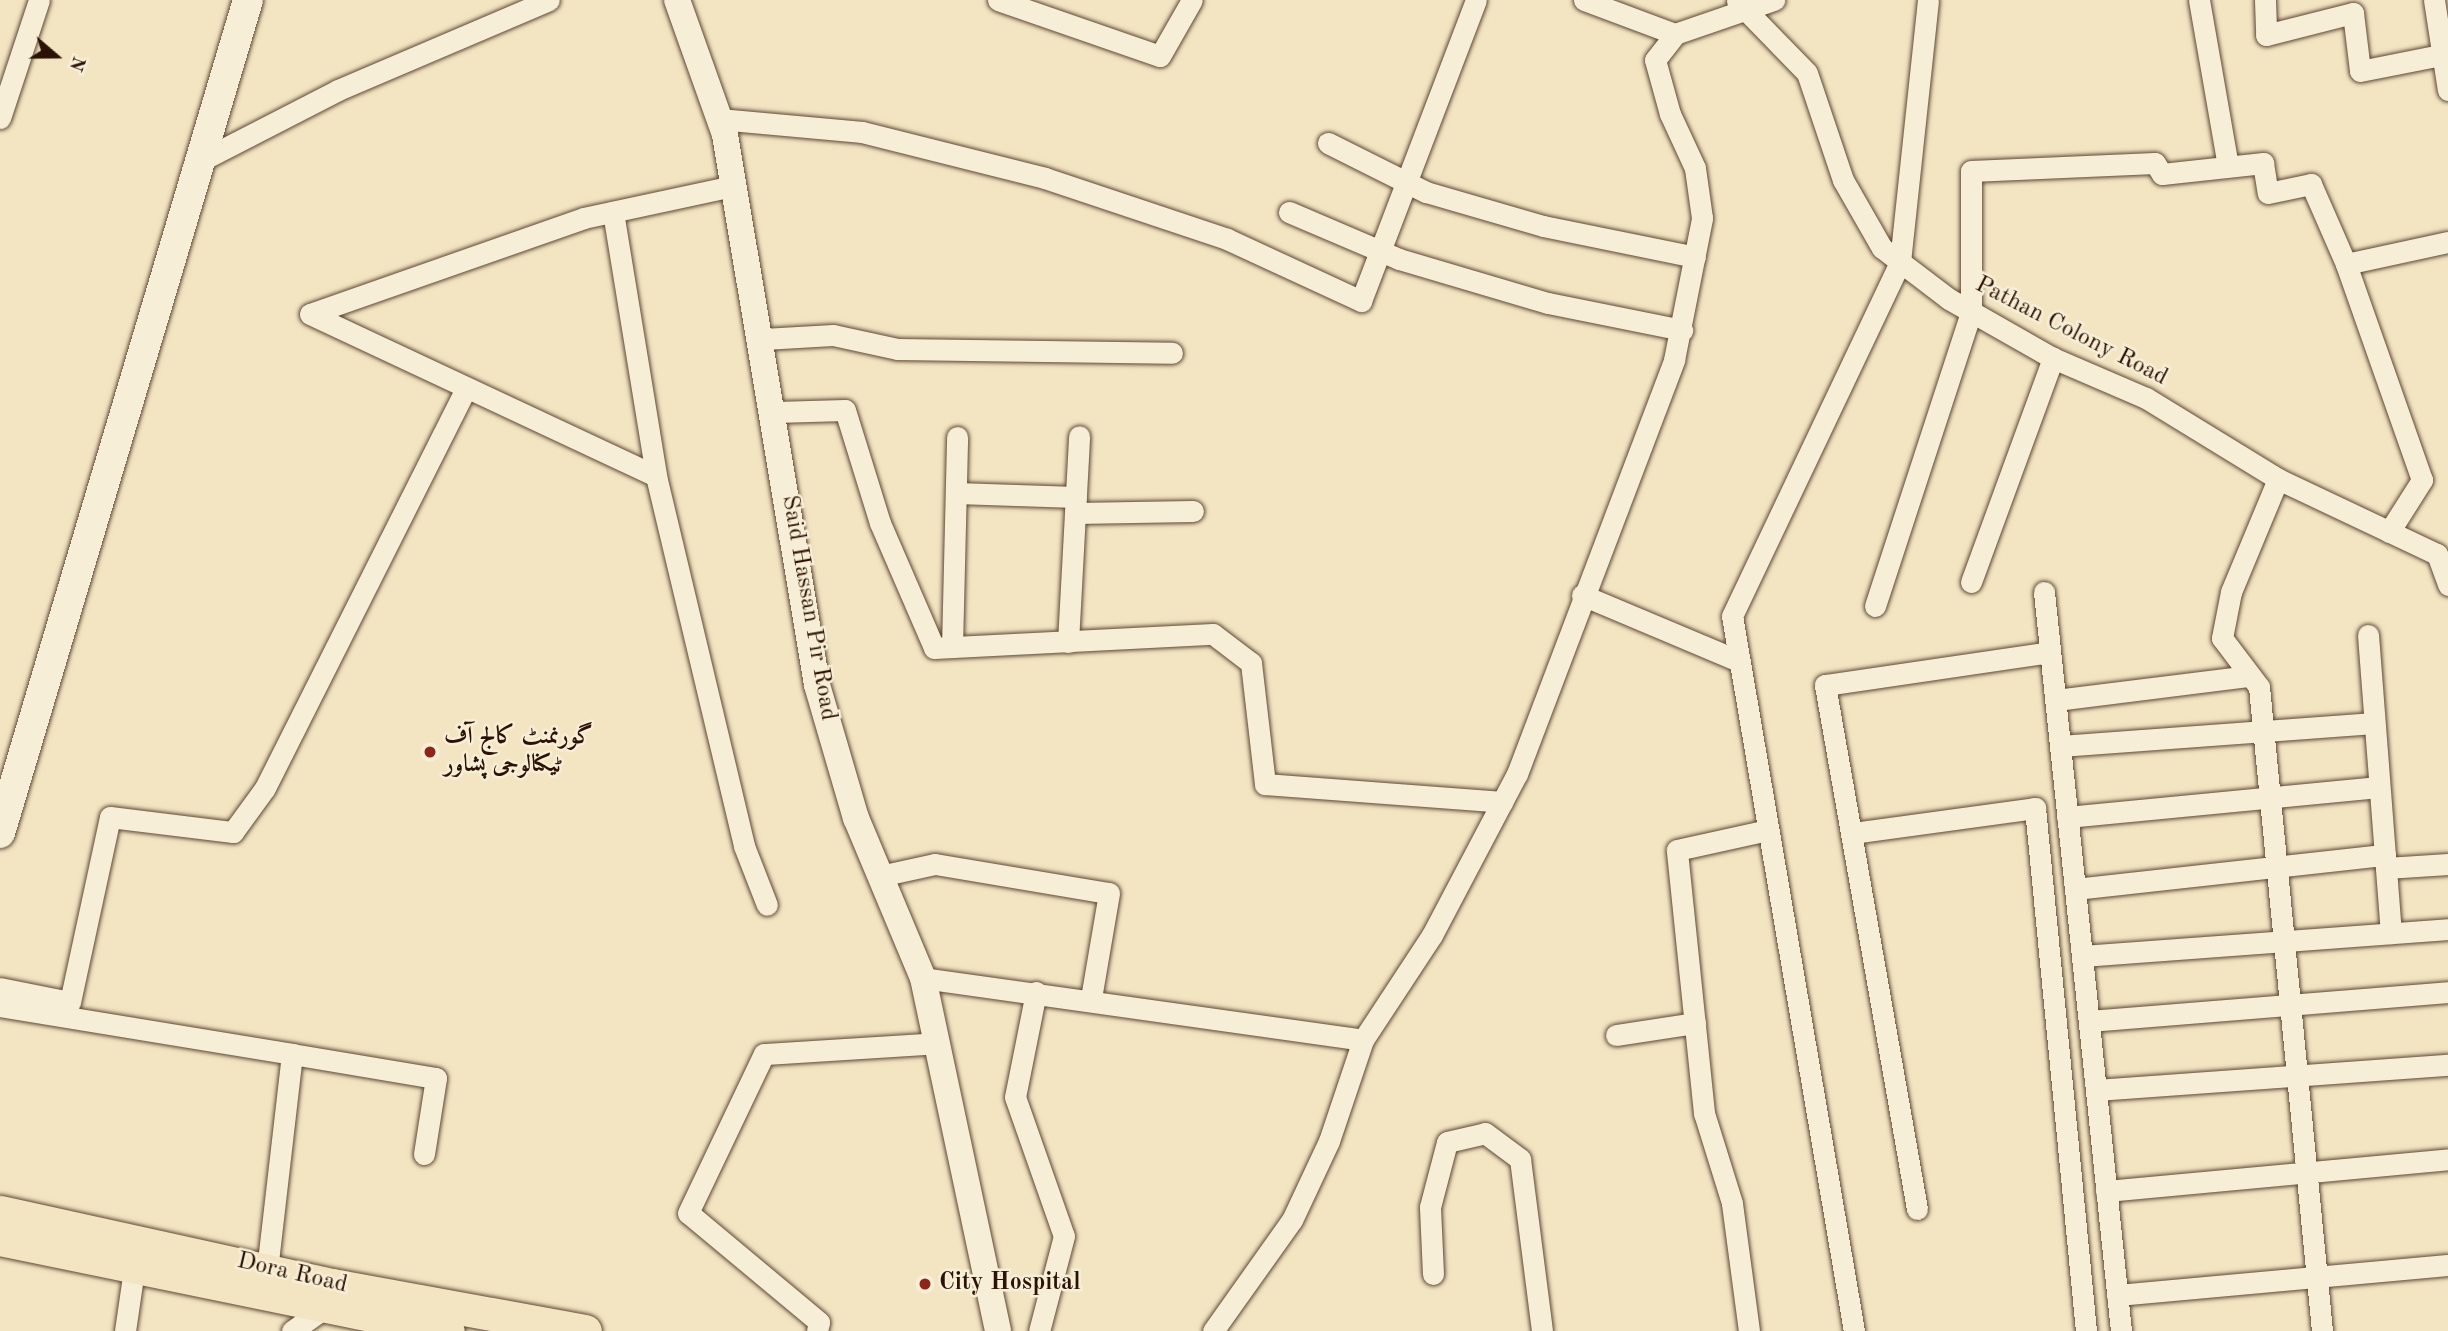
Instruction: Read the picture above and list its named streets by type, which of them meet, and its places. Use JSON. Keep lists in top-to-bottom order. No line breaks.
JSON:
{"streets":{"main road":["Dora Road"],"street":["Pathan Colony Road","Said Hassan Pir Road"]},"places":["گورنمنٹ کالج آف ٹیکنالوجی پشاور","City Hospital"],"north":"right"}
